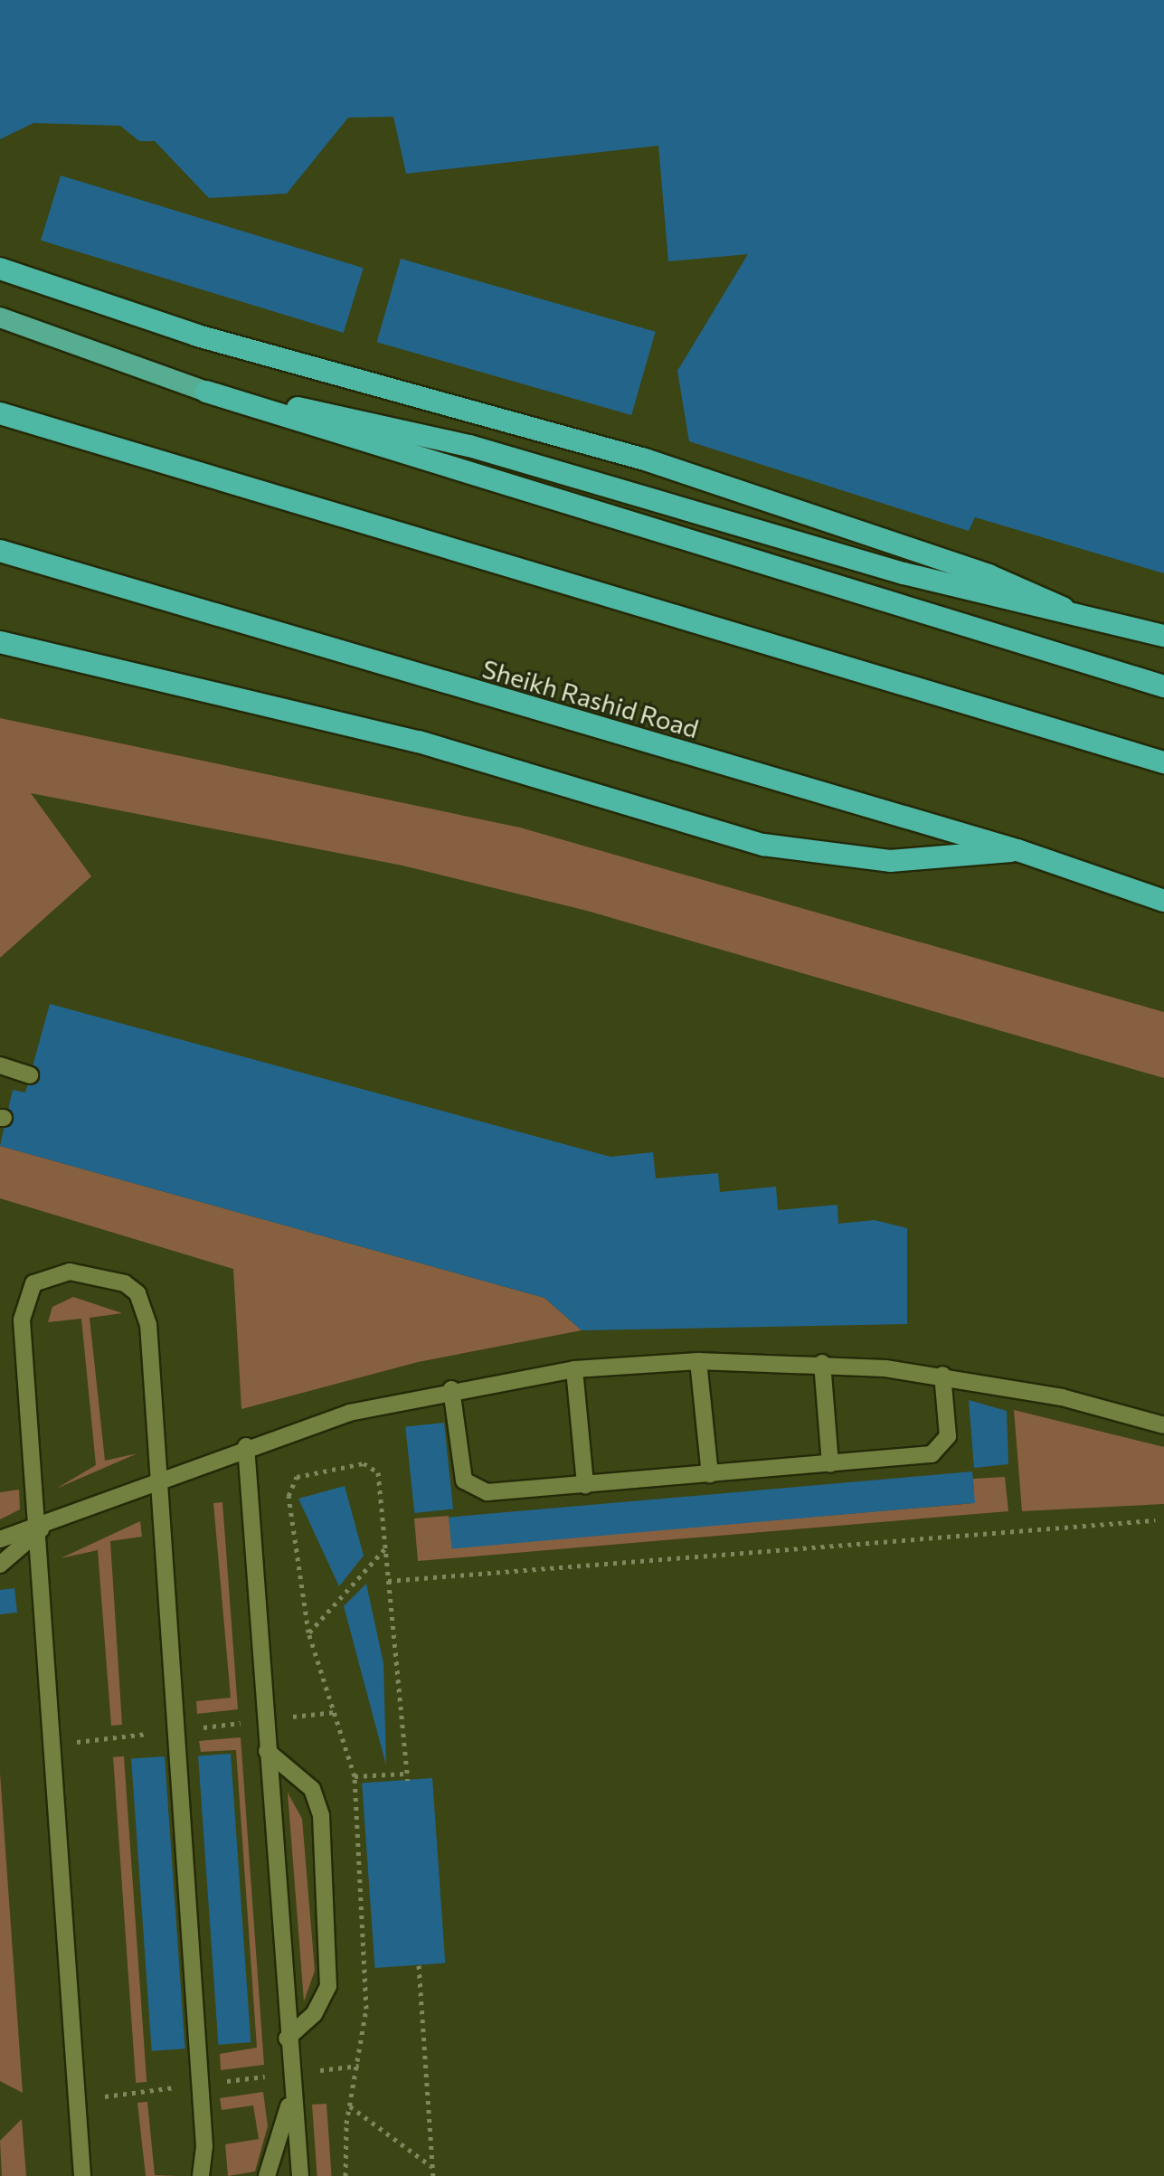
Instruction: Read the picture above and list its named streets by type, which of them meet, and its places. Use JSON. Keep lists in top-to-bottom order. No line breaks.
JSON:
{"streets":{"highway":["Sheikh Rashid Road"]}}
